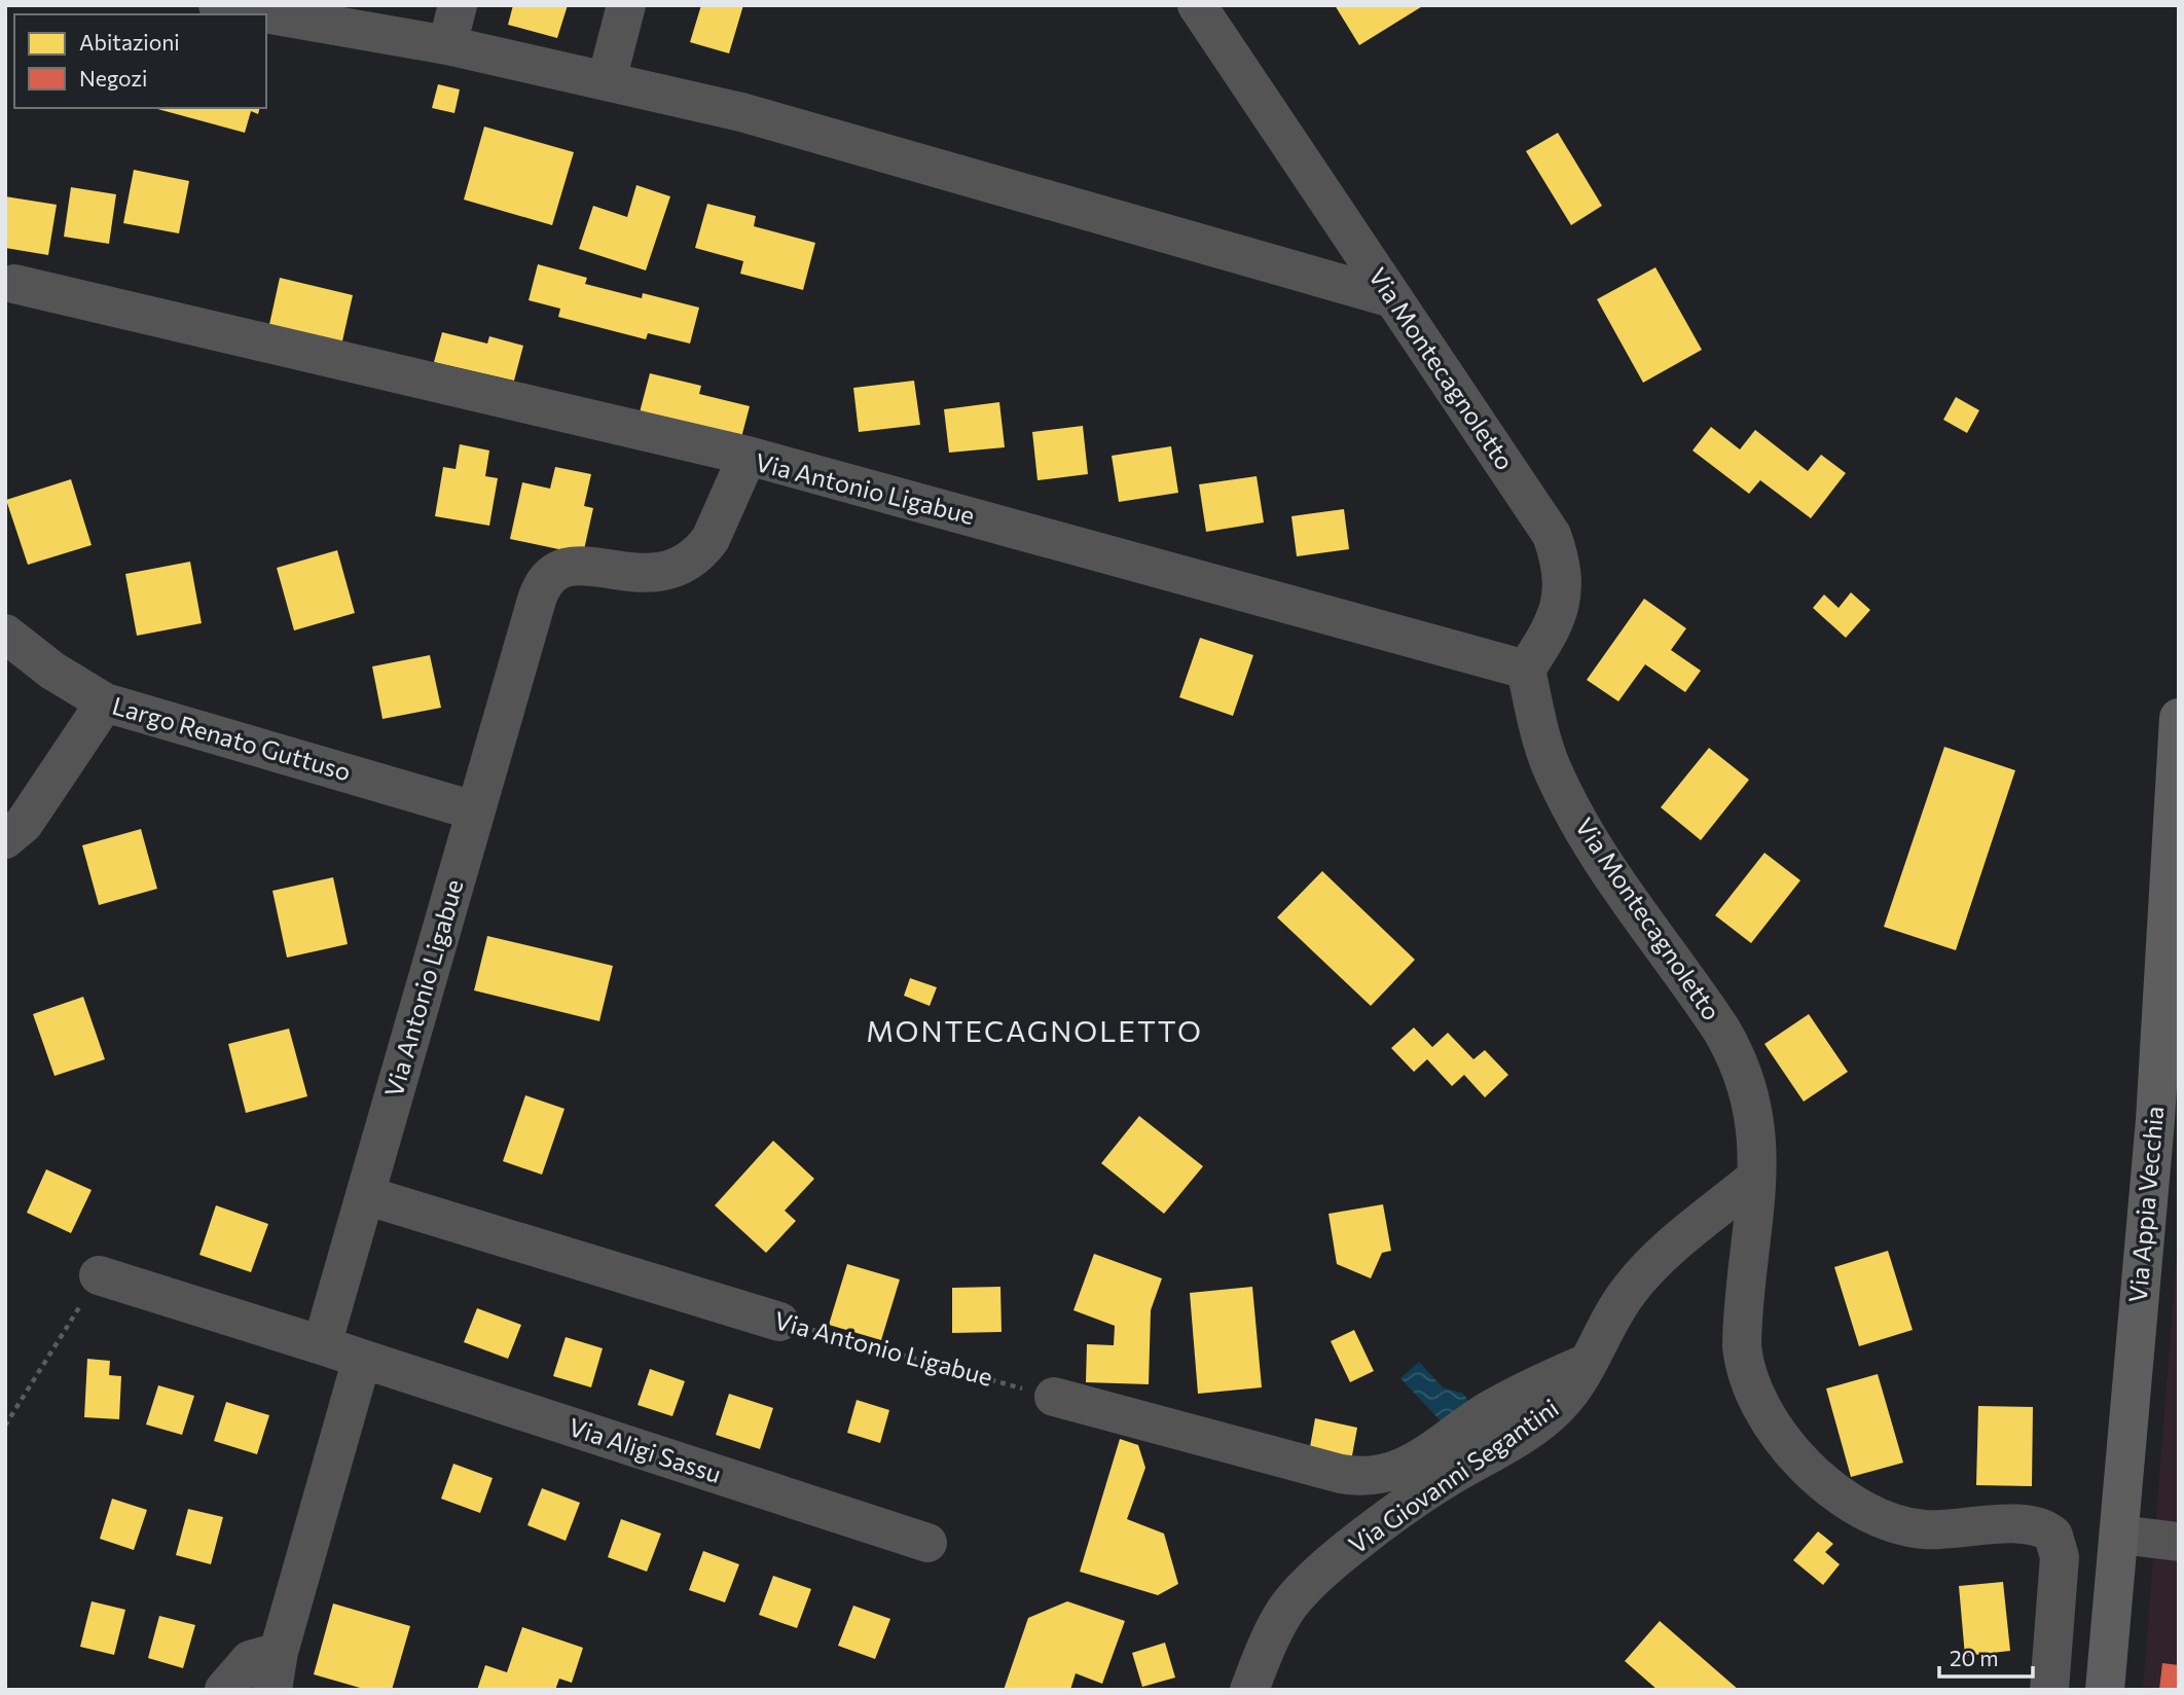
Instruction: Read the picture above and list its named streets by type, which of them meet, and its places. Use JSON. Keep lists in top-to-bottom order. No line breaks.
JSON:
{"streets":{"main road":["Via Appia Vecchia"],"street":["Via Montecagnoletto","Via Antonio Ligabue","Largo Renato Guttuso","Via Aligi Sassu","Via Giovanni Segantini"]},"crossings":[["Via Montecagnoletto","Via Antonio Ligabue"],["Via Montecagnoletto","Via Giovanni Segantini"],["Via Antonio Ligabue","Largo Renato Guttuso"]],"districts":["MONTECAGNOLETTO"],"legend":["Abitazioni","Negozi"],"scale_bar":"20 m"}
